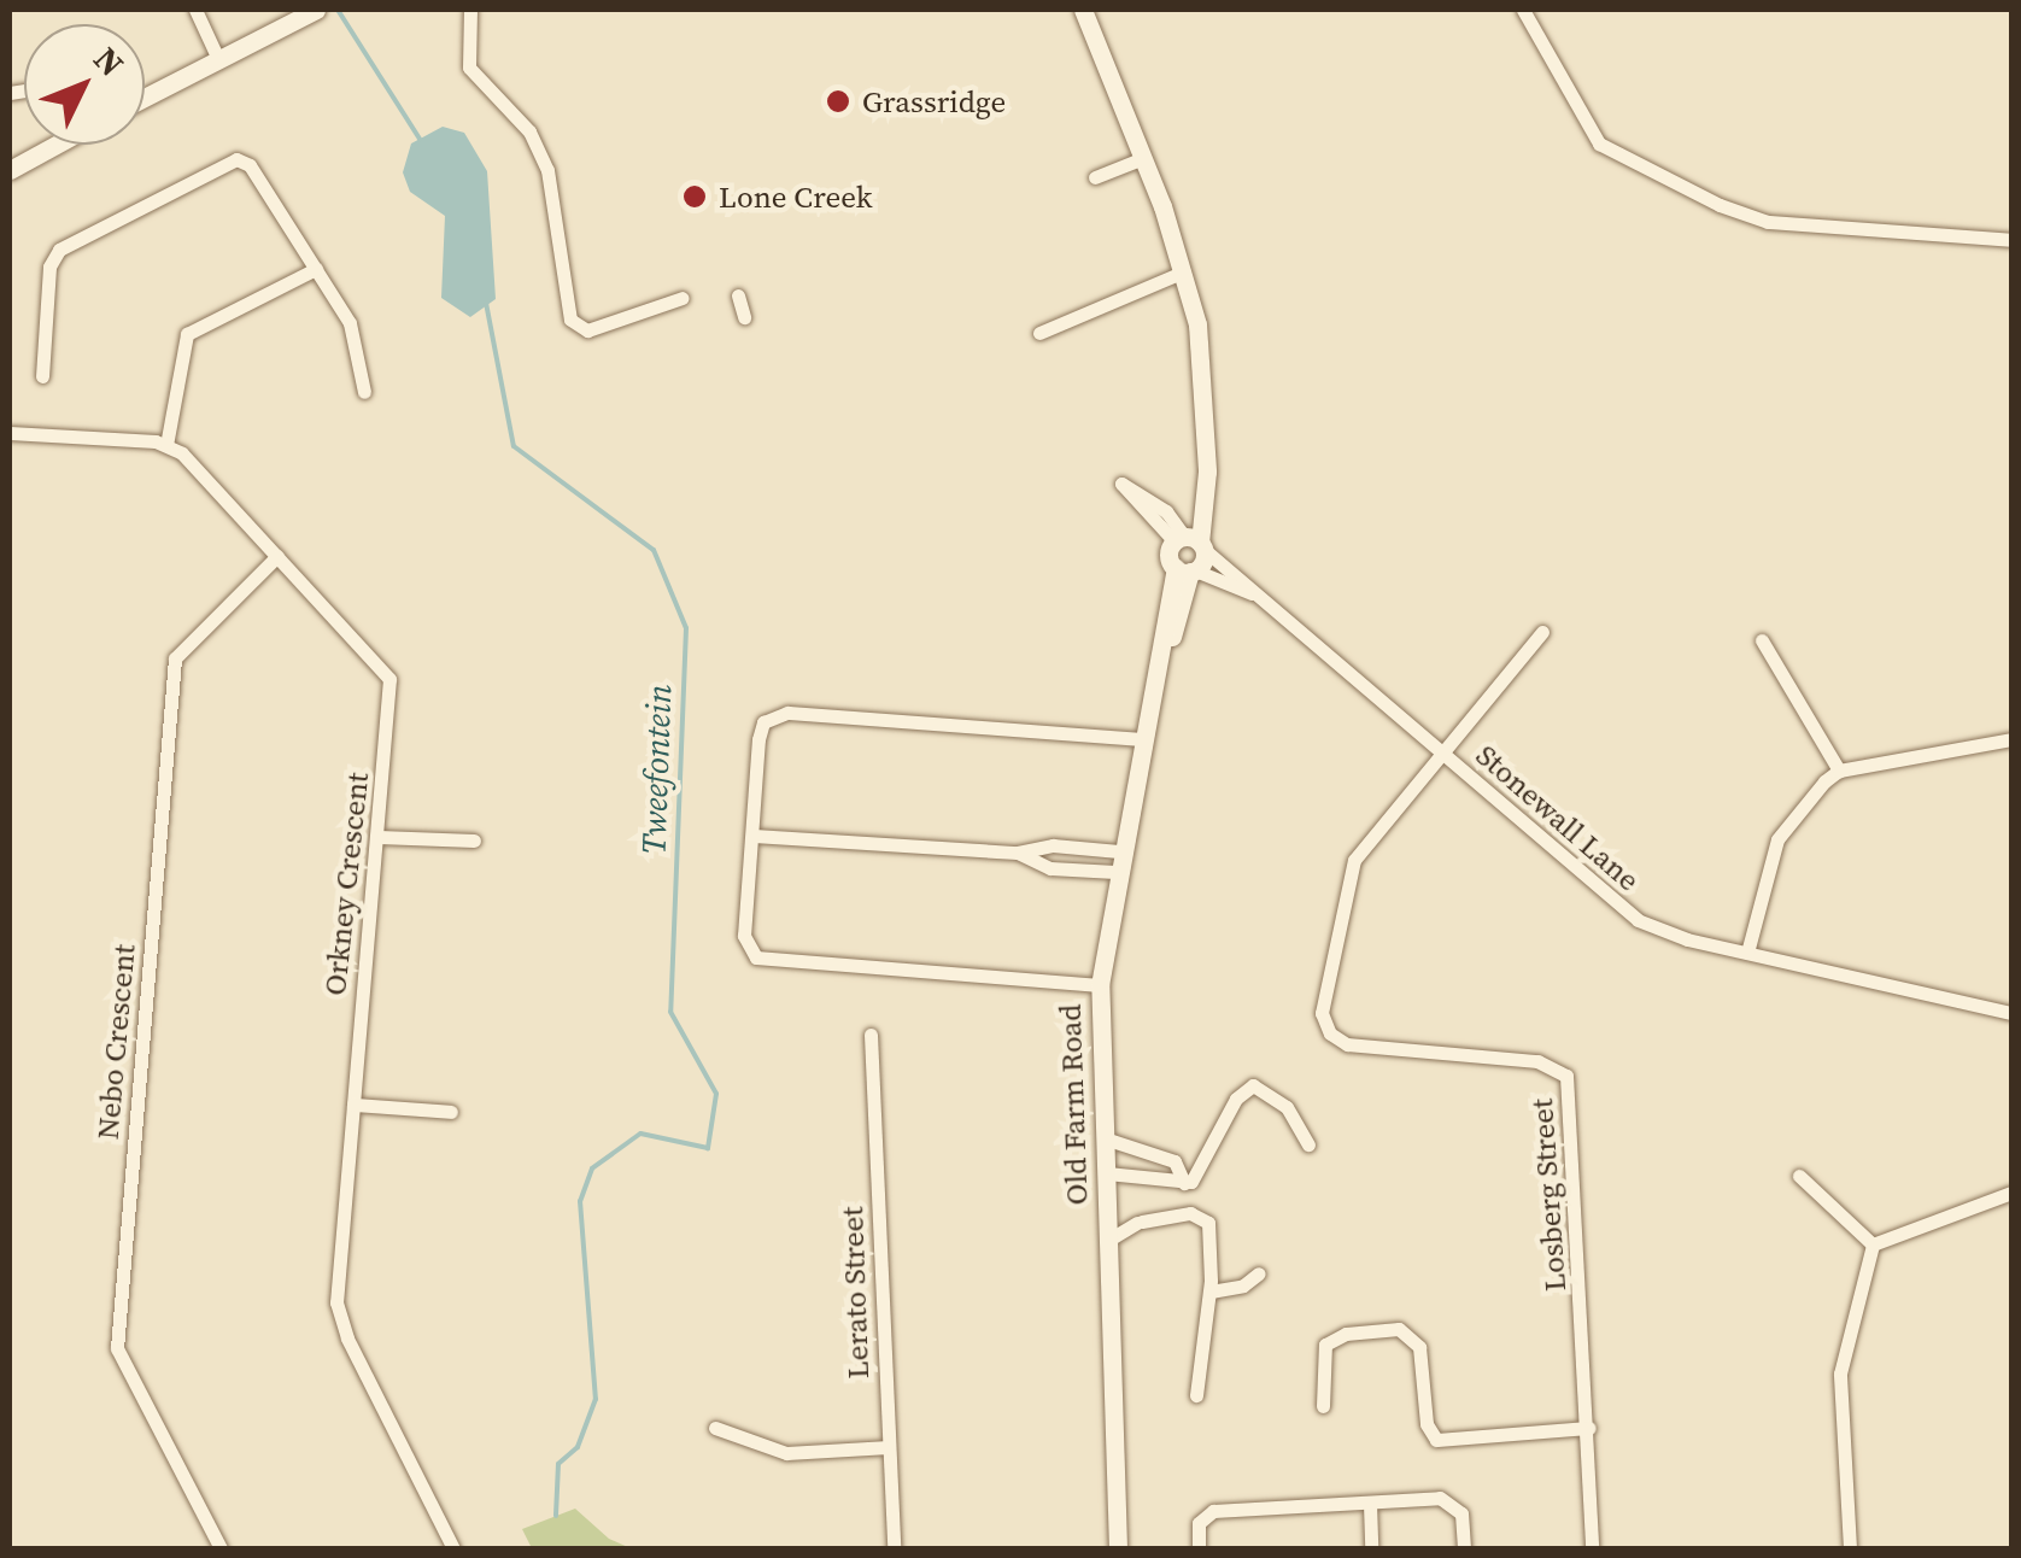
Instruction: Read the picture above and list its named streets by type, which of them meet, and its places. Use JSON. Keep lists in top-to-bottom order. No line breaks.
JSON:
{"streets":{"street":["Stonewall Lane","Orkney Crescent","Nebo Crescent","Old Farm Road","Losberg Street","Lerato Street"]},"crossings":[["Stonewall Lane","Old Farm Road"],["Stonewall Lane","Losberg Street"],["Orkney Crescent","Nebo Crescent"]],"water":["Tweefontein"],"places":["Grassridge","Lone Creek"],"north":"top right"}
